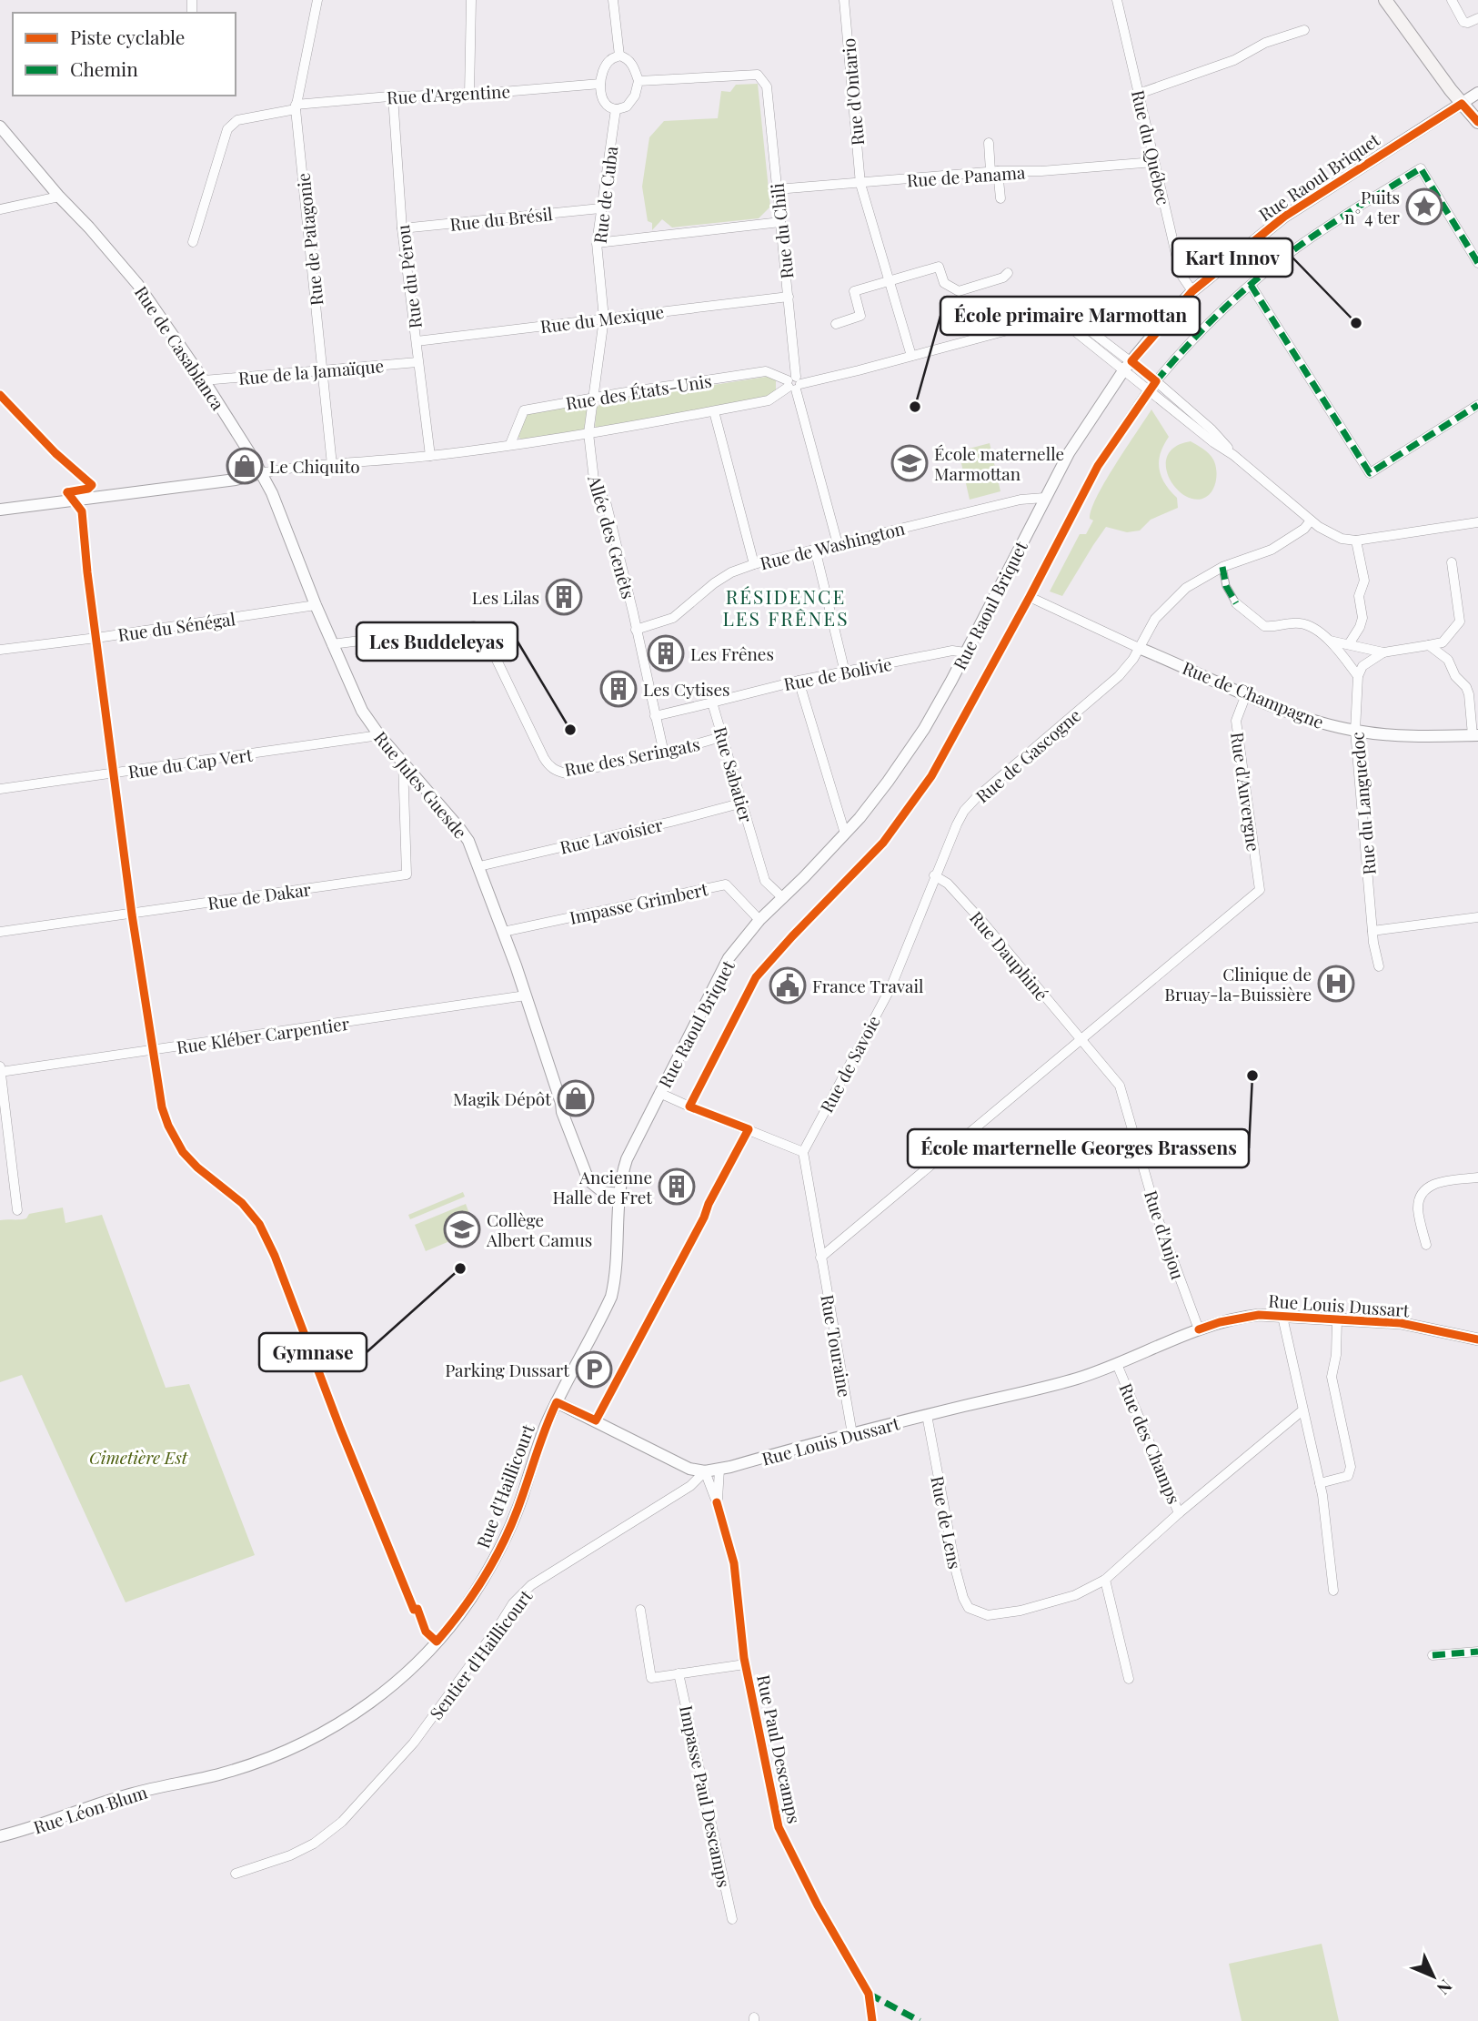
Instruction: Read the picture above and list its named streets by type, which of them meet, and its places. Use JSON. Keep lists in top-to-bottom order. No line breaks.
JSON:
{"streets":{"street":["Rue d'Ontario","Rue d'Argentine","Rue du Québec","Rue de Panama","Rue Raoul Briquet","Rue de Cuba","Rue du Brésil","Rue du Chili","Rue de Patagonie","Rue du Pérou","Rue du Mexique","Rue de Casablanca","Rue de la Jamaïque","Rue des États-Unis","Allée des Genêts","Rue de Washington","Rue du Sénégal","Rue de Bolivie","Rue de Champagne","Rue de Gascogne","Rue des Seringats","Rue du Cap Vert","Rue Sabatier","Rue Jules Guesde","Rue d'Auvergne","Rue du Languedoc","Rue Lavoisier","Rue de Dakar","Impasse Grimbert","Rue Dauphiné","Rue Kléber Carpentier","Rue de Savoie","Rue d'Anjou","Rue Louis Dussart","Rue Touraine","Rue des Champs","Rue d'Haillicourt","Rue de Lens","Sentier d'Haillicourt","Rue Paul Descamps","Impasse Paul Descamps","Rue Léon Blum"]},"crossings":[["Rue d'Ontario","Rue de Panama"],["Rue d'Argentine","Rue de Cuba"],["Rue d'Argentine","Rue du Chili"],["Rue d'Argentine","Rue de Patagonie"],["Rue d'Argentine","Rue du Pérou"],["Rue du Québec","Rue de Panama"],["Rue du Québec","Rue Raoul Briquet"],["Rue de Panama","Rue du Chili"],["Rue Raoul Briquet","Rue de Washington"],["Rue Raoul Briquet","Rue de Bolivie"],["Rue Raoul Briquet","Rue Sabatier"],["Rue Raoul Briquet","Rue Jules Guesde"],["Rue Raoul Briquet","Impasse Grimbert"],["Rue de Cuba","Rue du Brésil"],["Rue de Cuba","Rue du Chili"],["Rue de Cuba","Rue du Mexique"],["Rue de Cuba","Allée des Genêts"],["Rue du Brésil","Rue du Pérou"],["Rue du Chili","Rue du Mexique"],["Rue du Chili","Rue des États-Unis"],["Rue du Chili","Rue de Washington"],["Rue de Patagonie","Rue de la Jamaïque"],["Rue de Patagonie","Rue des États-Unis"],["Rue du Pérou","Rue du Mexique"],["Rue du Pérou","Rue de la Jamaïque"],["Rue du Pérou","Rue des États-Unis"],["Rue du Mexique","Allée des Genêts"],["Rue de Casablanca","Rue de la Jamaïque"],["Rue de Casablanca","Rue des États-Unis"],["Rue de Casablanca","Rue Jules Guesde"],["Rue des États-Unis","Allée des Genêts"],["Rue des États-Unis","Rue Jules Guesde"],["Allée des Genêts","Rue de Washington"],["Allée des Genêts","Rue des Seringats"],["Rue du Sénégal","Rue Jules Guesde"],["Rue de Bolivie","Rue Sabatier"],["Rue de Champagne","Rue de Gascogne"],["Rue de Champagne","Rue d'Auvergne"],["Rue de Champagne","Rue du Languedoc"],["Rue de Gascogne","Rue Dauphiné"],["Rue de Gascogne","Rue de Savoie"],["Rue des Seringats","Rue Sabatier"],["Rue des Seringats","Rue Jules Guesde"],["Rue du Cap Vert","Rue Jules Guesde"],["Rue Sabatier","Rue Lavoisier"],["Rue Jules Guesde","Rue Lavoisier"],["Rue Jules Guesde","Rue de Dakar"],["Rue Jules Guesde","Impasse Grimbert"],["Rue Jules Guesde","Rue Kléber Carpentier"],["Rue d'Auvergne","Rue Dauphiné"],["Rue d'Auvergne","Rue d'Anjou"],["Rue Dauphiné","Rue de Savoie"],["Rue Dauphiné","Rue d'Anjou"],["Rue d'Anjou","Rue Louis Dussart"],["Rue Louis Dussart","Rue Touraine"],["Rue Louis Dussart","Rue des Champs"],["Rue Louis Dussart","Rue d'Haillicourt"],["Rue Louis Dussart","Rue de Lens"],["Rue Louis Dussart","Sentier d'Haillicourt"],["Rue Louis Dussart","Rue Paul Descamps"],["Rue des Champs","Rue de Lens"],["Rue d'Haillicourt","Rue Léon Blum"],["Sentier d'Haillicourt","Rue Paul Descamps"]],"districts":["RÉSIDENCE LES FRÊNES"],"parks":["Cimetière Est"],"places":{"place":["Puits n° 4 ter"],"other":["Kart Innov","École primaire Marmottan","Les Buddeleyas","École marternelle Georges Brassens","Gymnase"],"school or university":["École maternelle Marmottan","Collège Albert Camus"],"shop":["Le Chiquito","Magik Dépôt"],"building":["Les Lilas","Les Frênes","Les Cytises","Ancienne Halle de Fret"],"hospital":["Clinique de Bruay-la-Buissière"],"public building":["France Travail"],"parking":["Parking Dussart"]},"legend":["Piste cyclable","Chemin"],"north":"bottom right"}
